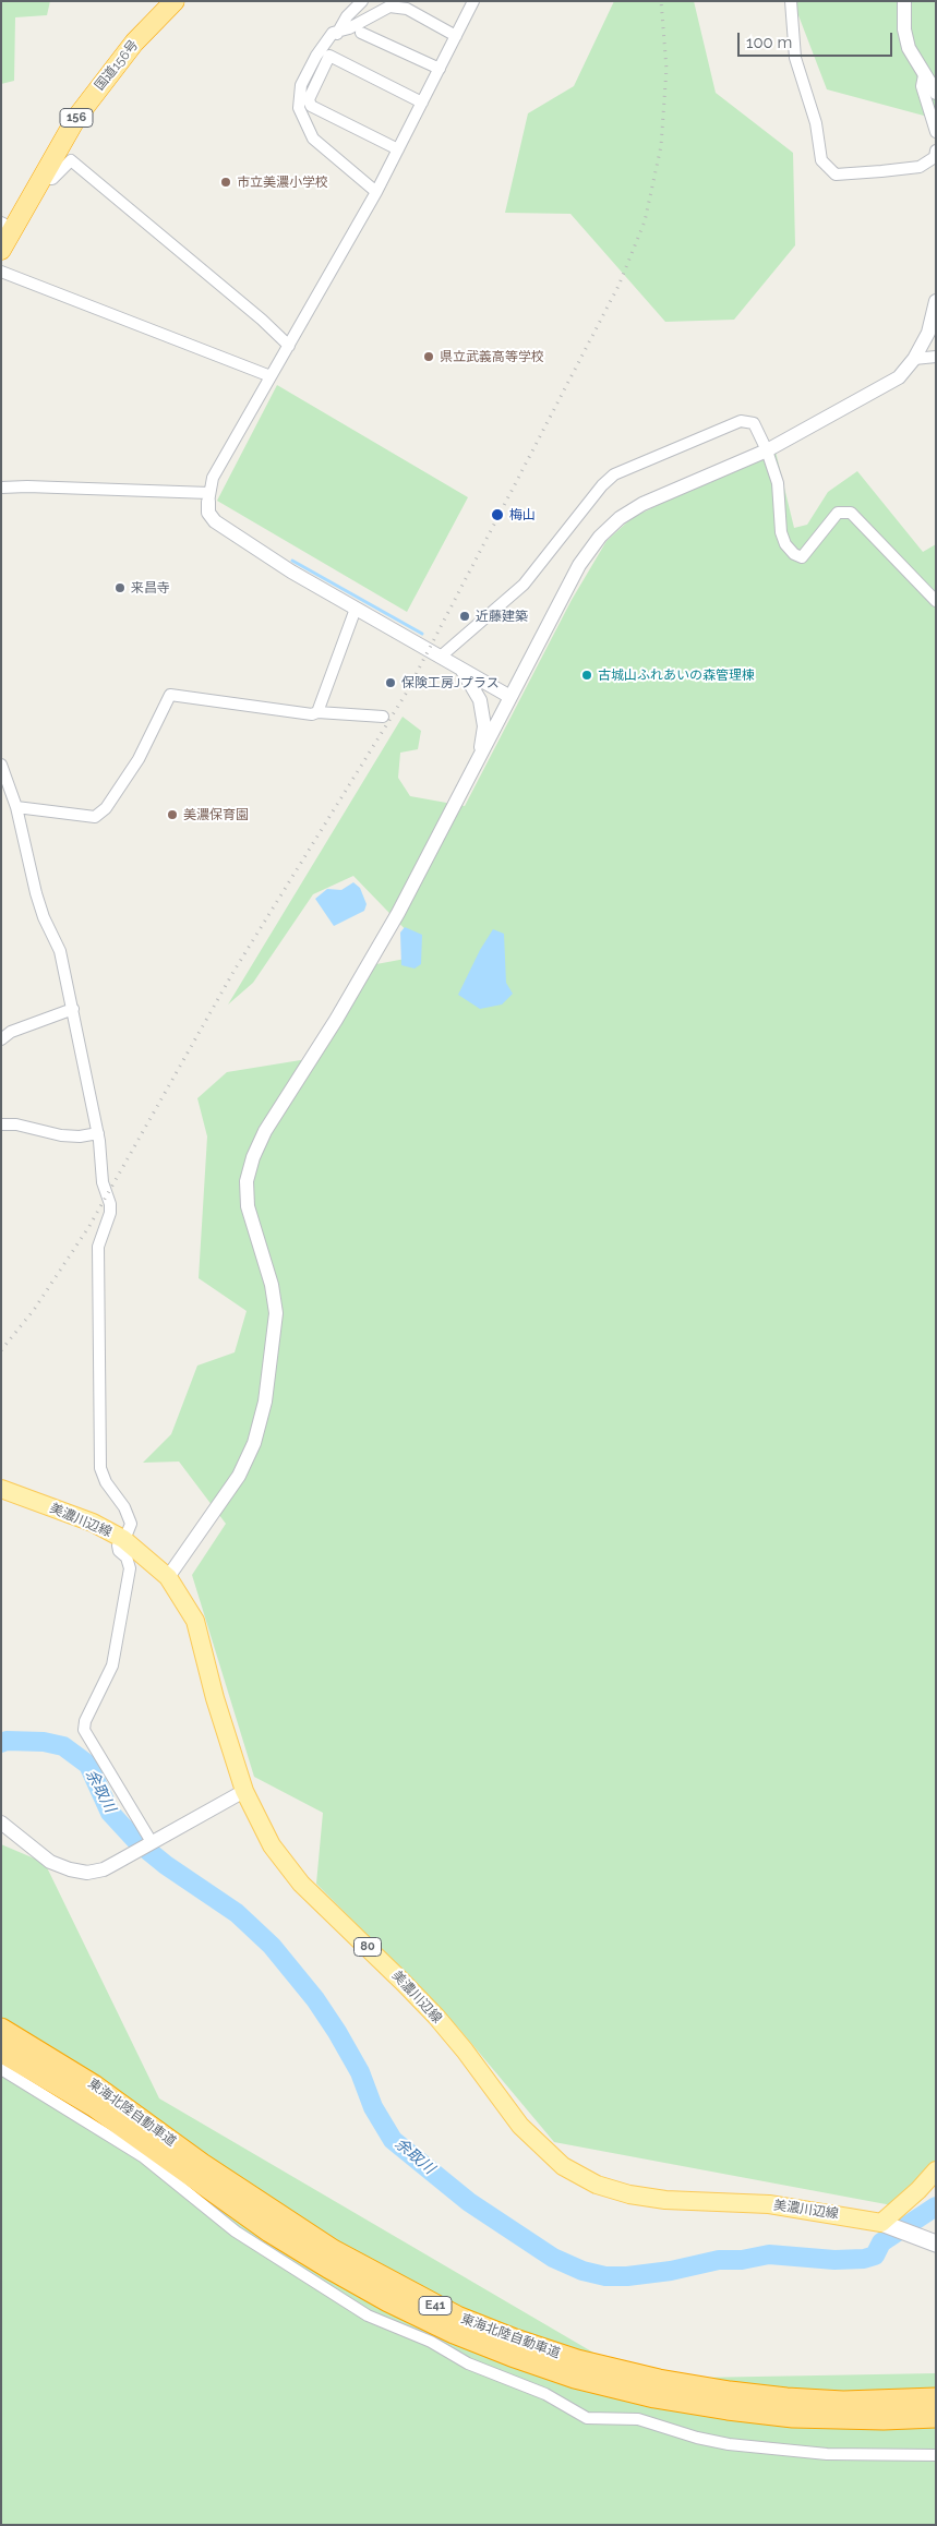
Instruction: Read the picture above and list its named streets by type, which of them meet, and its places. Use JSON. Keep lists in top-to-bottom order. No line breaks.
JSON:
{"streets":{"highway":["国道156号","156","東海北陸自動車道","E41"],"main road":["美濃川辺線","80"]},"water":["余取川"],"places":["市立美濃小学校","県立武義高等学校","梅山","来昌寺","近藤建築","古城山ふれあいの森管理棟","保険工房Jプラス","美濃保育園"],"scale_bar":"100 m"}
